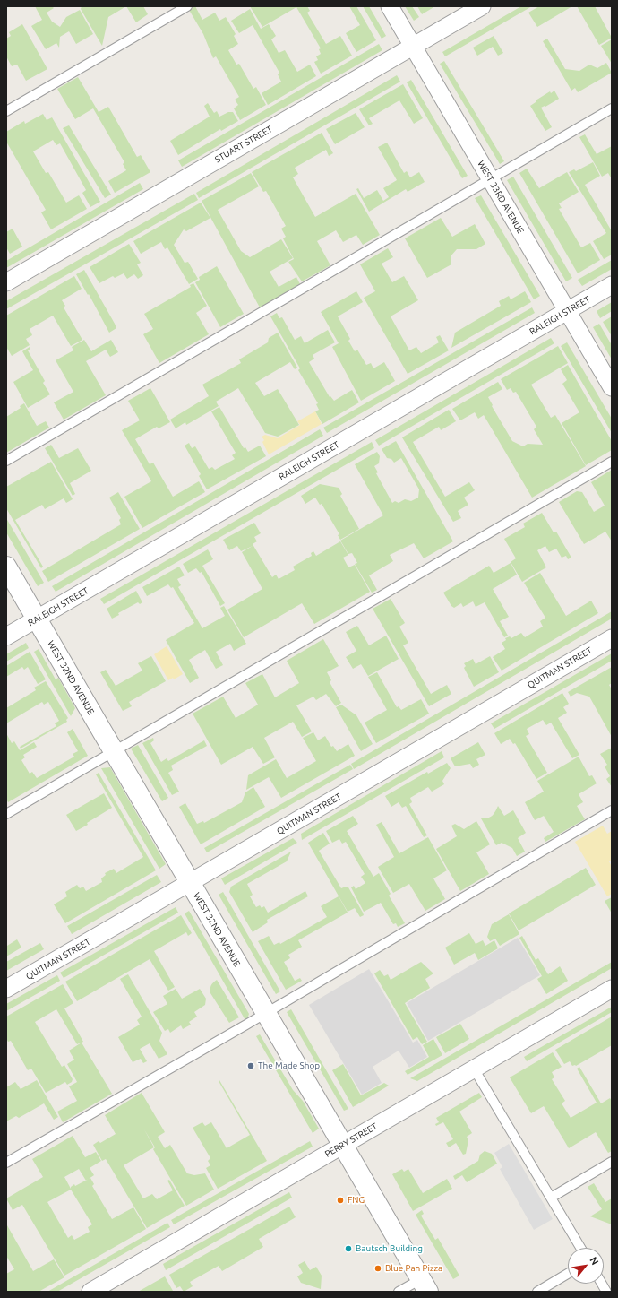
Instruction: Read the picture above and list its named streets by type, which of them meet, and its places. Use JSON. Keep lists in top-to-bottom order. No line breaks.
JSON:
{"streets":{"street":["STUART STREET","WEST 33RD AVENUE","RALEIGH STREET","QUITMAN STREET","WEST 32ND AVENUE","PERRY STREET"]},"crossings":[["STUART STREET","WEST 33RD AVENUE"],["WEST 33RD AVENUE","RALEIGH STREET"],["RALEIGH STREET","WEST 32ND AVENUE"],["QUITMAN STREET","WEST 32ND AVENUE"],["WEST 32ND AVENUE","PERRY STREET"]],"places":["The Made Shop","FNG","Bautsch Building","Blue Pan Pizza"],"north":"top right"}
